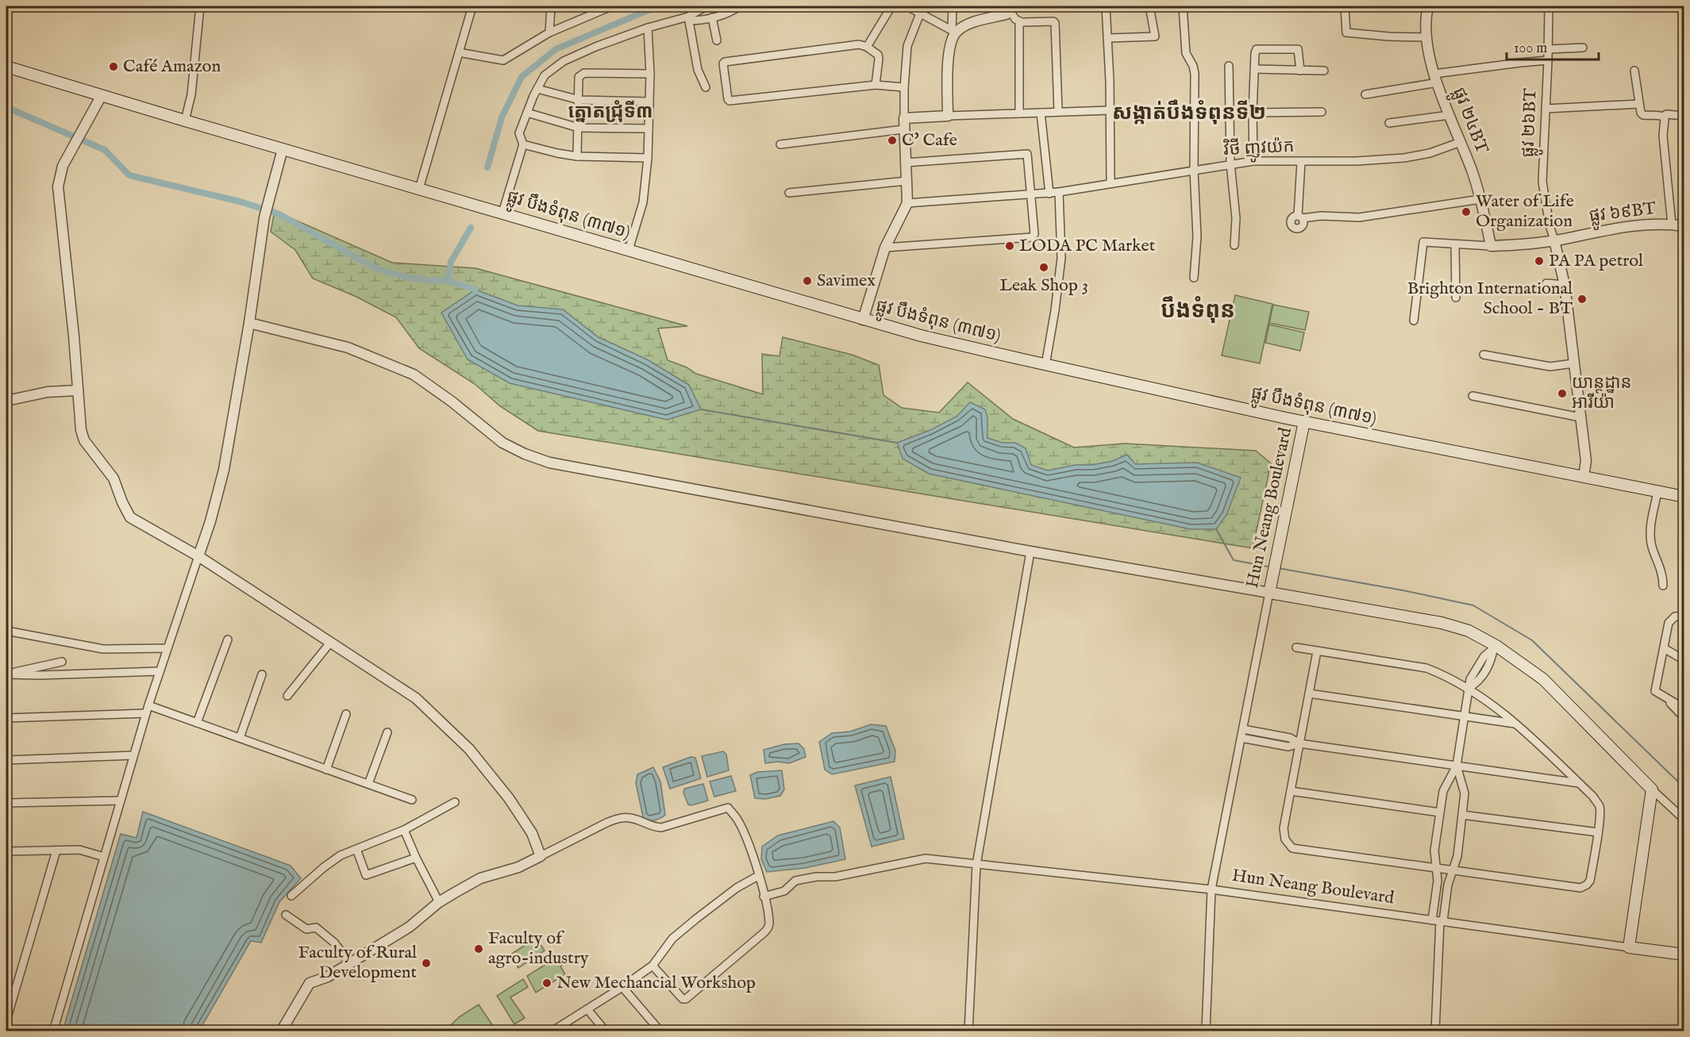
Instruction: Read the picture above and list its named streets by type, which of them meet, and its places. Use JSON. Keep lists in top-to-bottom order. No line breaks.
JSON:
{"streets":{"main road":["ផ្លូវ បឹងទំពុន (៣៧១)","Hun Neang Boulevard"],"street":["ផ្លូវ ២៤BT","ផ្លូវ ២៦BT","វិថី ញូវយ៉ក","ផ្លូវ ៦៩BT"]},"crossings":[["ផ្លូវ ២៤BT","វិថី ញូវយ៉ក"],["ផ្លូវ ២៤BT","ផ្លូវ ៦៩BT"],["ផ្លូវ ២៦BT","ផ្លូវ ៦៩BT"],["ផ្លូវ បឹងទំពុន (៣៧១)","Hun Neang Boulevard"]],"districts":["ត្នោតជ្រុំទី៣","សង្កាត់បឹងទំពុនទី២","បឹងទំពុន"],"places":["Café Amazon","C' Cafe","Water of Life Organization","LODA PC Market","PA PA petrol","Leak Shop 3","Savimex","Brighton International School - BT","យាន្ដដ្ឋាន អារីយ៉ា","Faculty of agro-industry","Faculty of Rural Development","New Mechancial Workshop"],"scale_bar":"100 m"}
